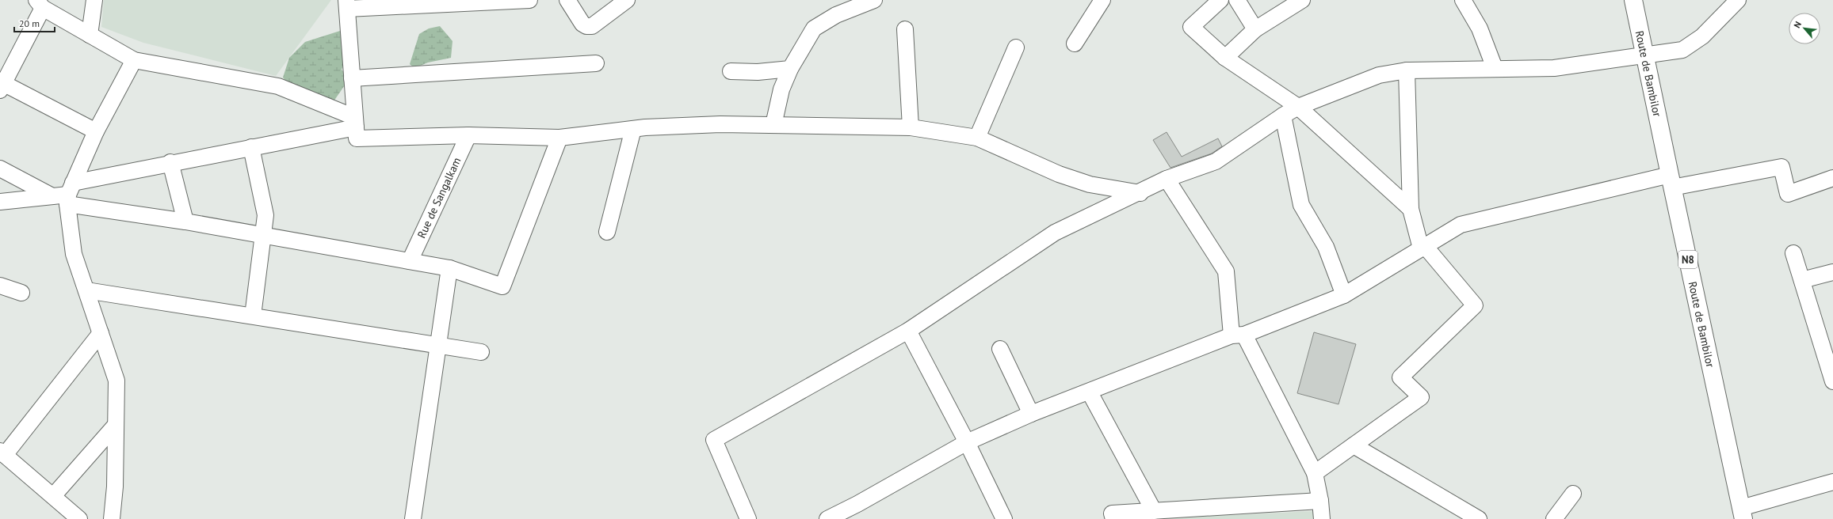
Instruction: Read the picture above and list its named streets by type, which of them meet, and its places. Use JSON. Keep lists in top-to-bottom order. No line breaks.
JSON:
{"streets":{"main road":["Route de Bambilor","N8"],"street":["Rue de Sangalkam"]},"scale_bar":"20 m","north":"top left"}
